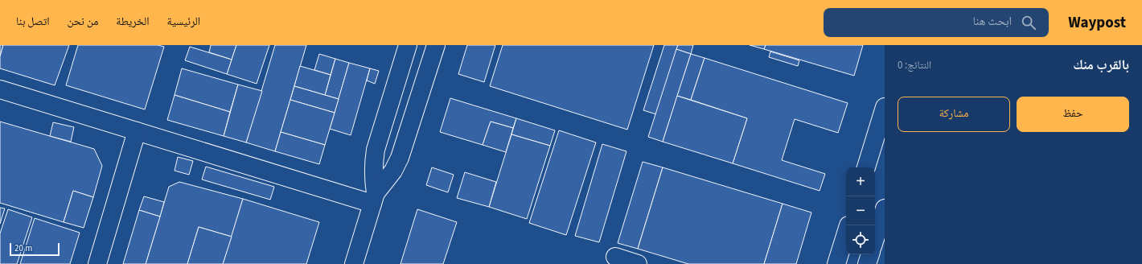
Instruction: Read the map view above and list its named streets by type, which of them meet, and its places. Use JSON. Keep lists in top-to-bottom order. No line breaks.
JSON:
{"scale_bar":"20 m","page":{"header":"Waypost","search":"ابحث هنا","nav":["الرئيسية","الخريطة","من نحن","اتصل بنا"],"heading":["بالقرب منك","النتائج: 0"],"buttons":["حفظ","مشاركة"],"map_buttons":["+","−"],"scale":"20 m"}}
